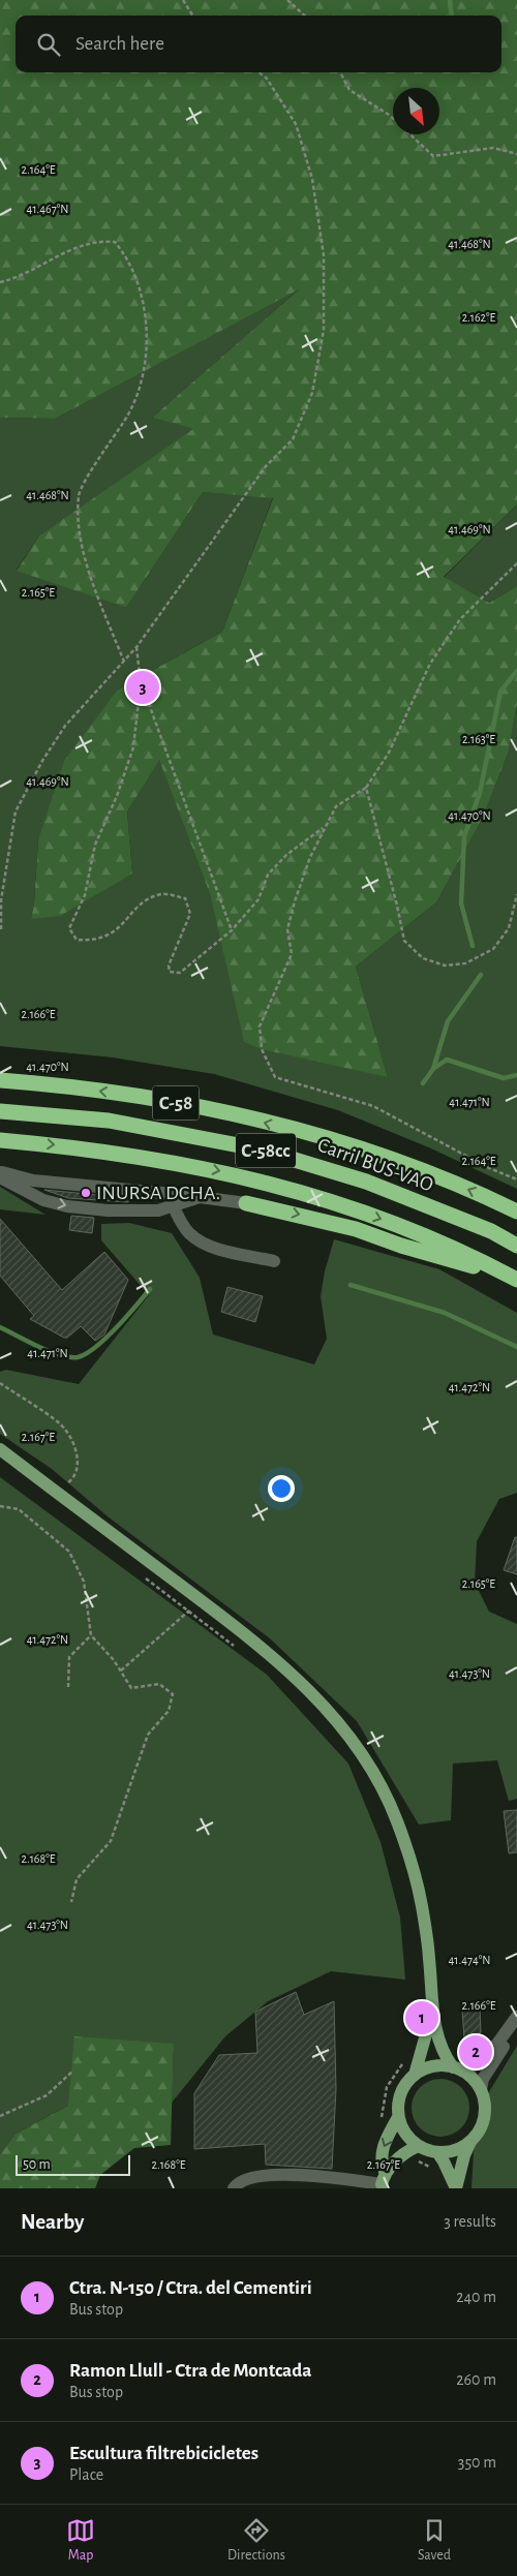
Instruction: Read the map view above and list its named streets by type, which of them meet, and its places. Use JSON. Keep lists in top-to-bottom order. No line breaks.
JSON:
{"streets":{"highway":["C-58","C-58cc","Carril BUS-VAO"]},"places":["INURSA DCHA."],"scale_bar":"50 m","north":"bottom right","page":{"search":"Search here","pins":["3","1","2"],"scale":"50 m","heading":["Nearby","3 results"],"list":[{"mark":"1","name":"Ctra. N-150 / Ctra. del Cementiri","note":"Bus stop","value":"240 m"},{"mark":"2","name":"Ramon Llull - Ctra de Montcada","note":"Bus stop","value":"260 m"},{"mark":"3","name":"Escultura filtrebicicletes","note":"Place","value":"350 m"}],"nav":["Map","Directions","Saved"]},"coordinates":["2.164°E","41.467°N","41.468°N","2.162°E","41.469°N","2.165°E","2.163°E","41.470°N","2.166°E","41.471°N","41.472°N","2.167°E","41.473°N","2.168°E","41.474°N"]}
